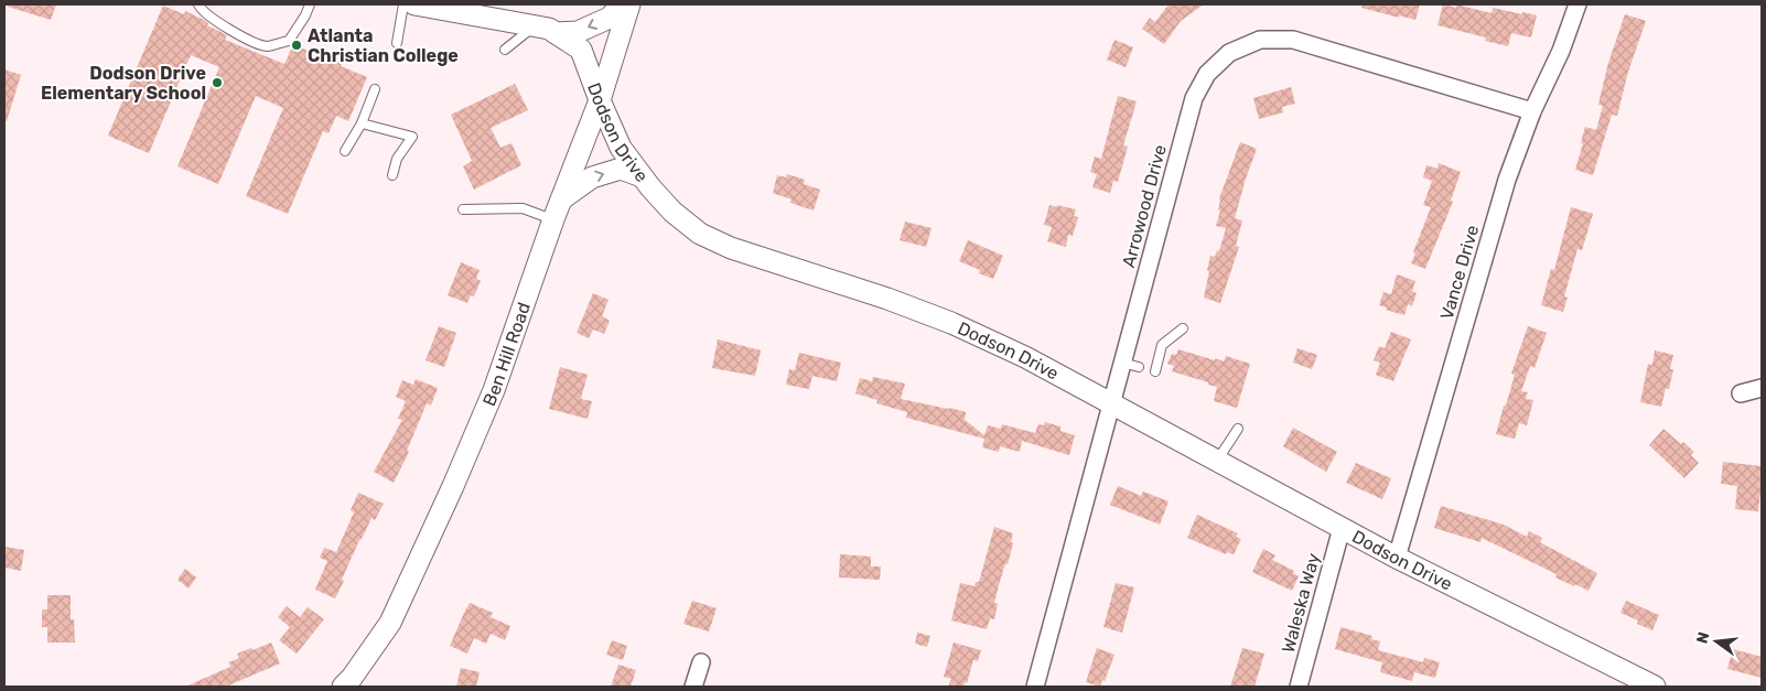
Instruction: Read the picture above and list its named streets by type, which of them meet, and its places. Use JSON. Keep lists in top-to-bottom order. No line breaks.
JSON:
{"streets":{"street":["Dodson Drive","Arrowood Drive","Vance Drive","Ben Hill Road","Waleska Way"]},"crossings":[["Dodson Drive","Arrowood Drive"],["Dodson Drive","Vance Drive"],["Dodson Drive","Ben Hill Road"],["Dodson Drive","Waleska Way"],["Arrowood Drive","Vance Drive"]],"places":["Atlanta Christian College","Dodson Drive Elementary School"],"north":"left"}
